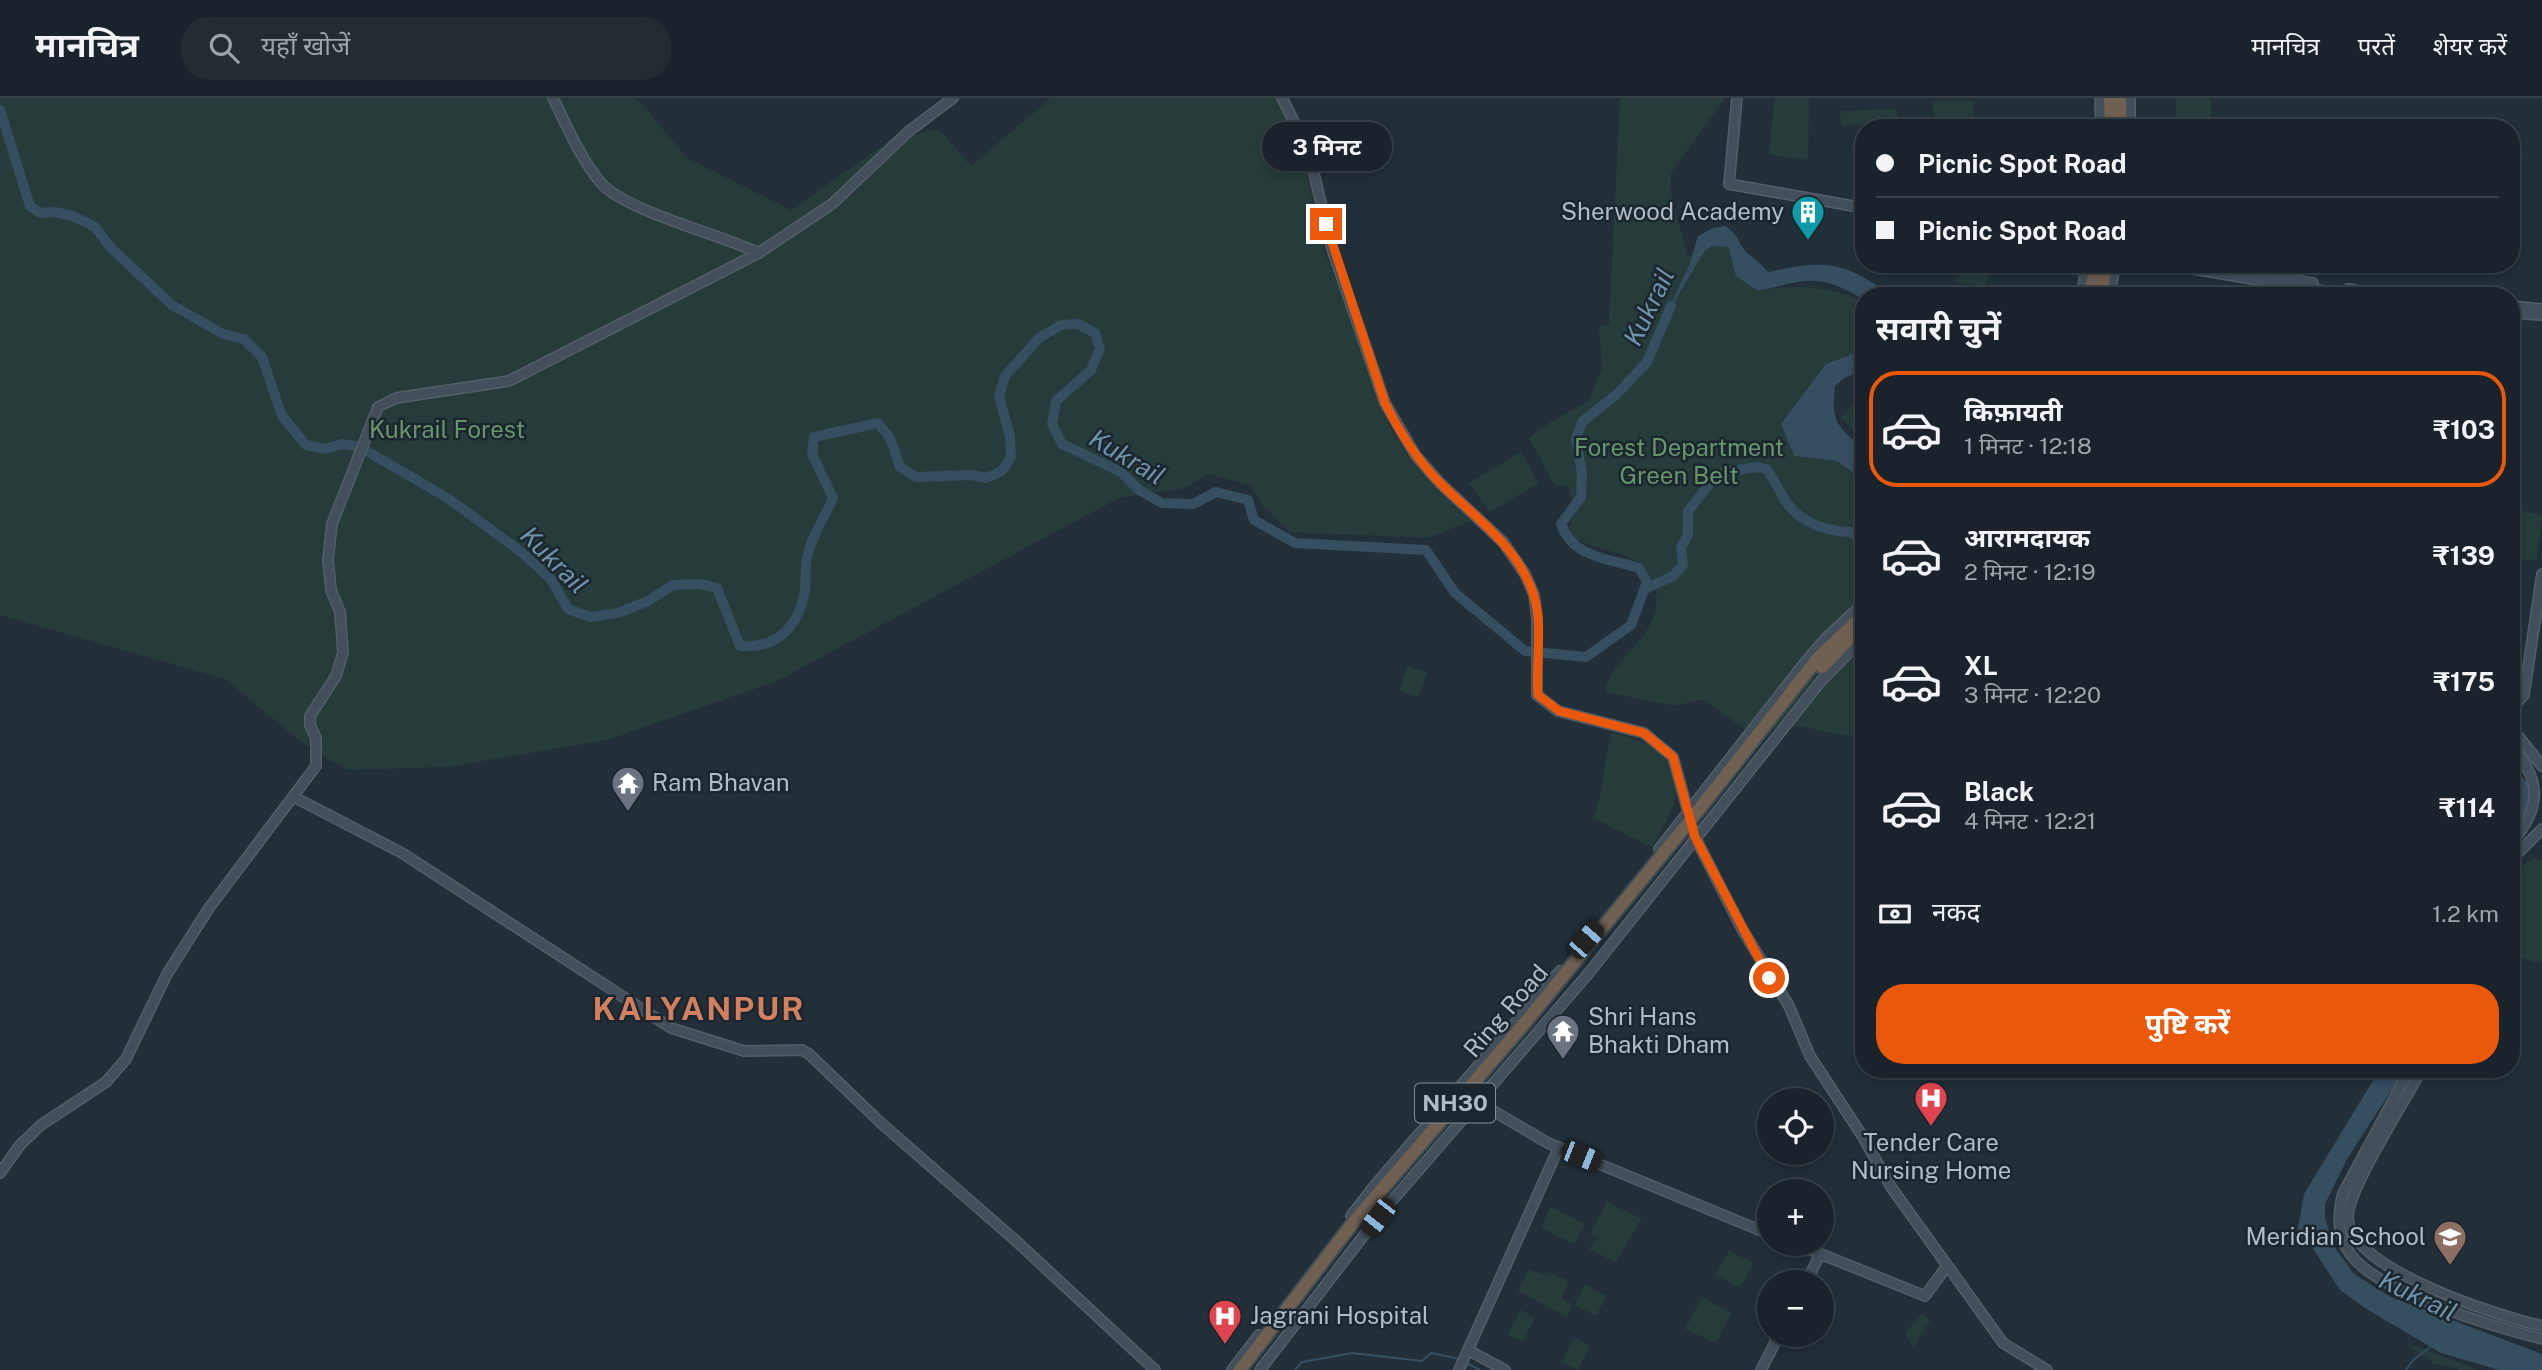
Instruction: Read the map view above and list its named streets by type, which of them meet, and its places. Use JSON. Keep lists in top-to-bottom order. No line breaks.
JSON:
{"streets":{"highway":["Ring Road","NH30"]},"districts":["KALYANPUR"],"water":["Kukrail"],"parks":["Kukrail Forest","Forest Department Green Belt"],"places":{"building":["Sherwood Academy"],"temple":["Ram Bhavan","Shri Hans Bhakti Dham"],"hospital":["Tender Care Nursing Home","Jagrani Hospital"],"school or university":["Meridian School"]},"page":{"header":"मानचित्र","search":"यहाँ खोजें","nav":["मानचित्र","परतें","शेयर करें"],"banner":["Picnic Spot Road","Picnic Spot Road"],"bubble":"3 मिनट","heading":"सवारी चुनें","list":[{"name":"किफ़ायती","note":"1 मिनट · 12:18","value":"₹103"},{"name":"आरामदायक","note":"2 मिनट · 12:19","value":"₹139"},{"name":"XL","note":"3 मिनट · 12:20","value":"₹175"},{"name":"Black","note":"4 मिनट · 12:21","value":"₹114"}],"pay":["नकद","1.2 km"],"buttons":"पुष्टि करें","map_buttons":["+","−"]}}
